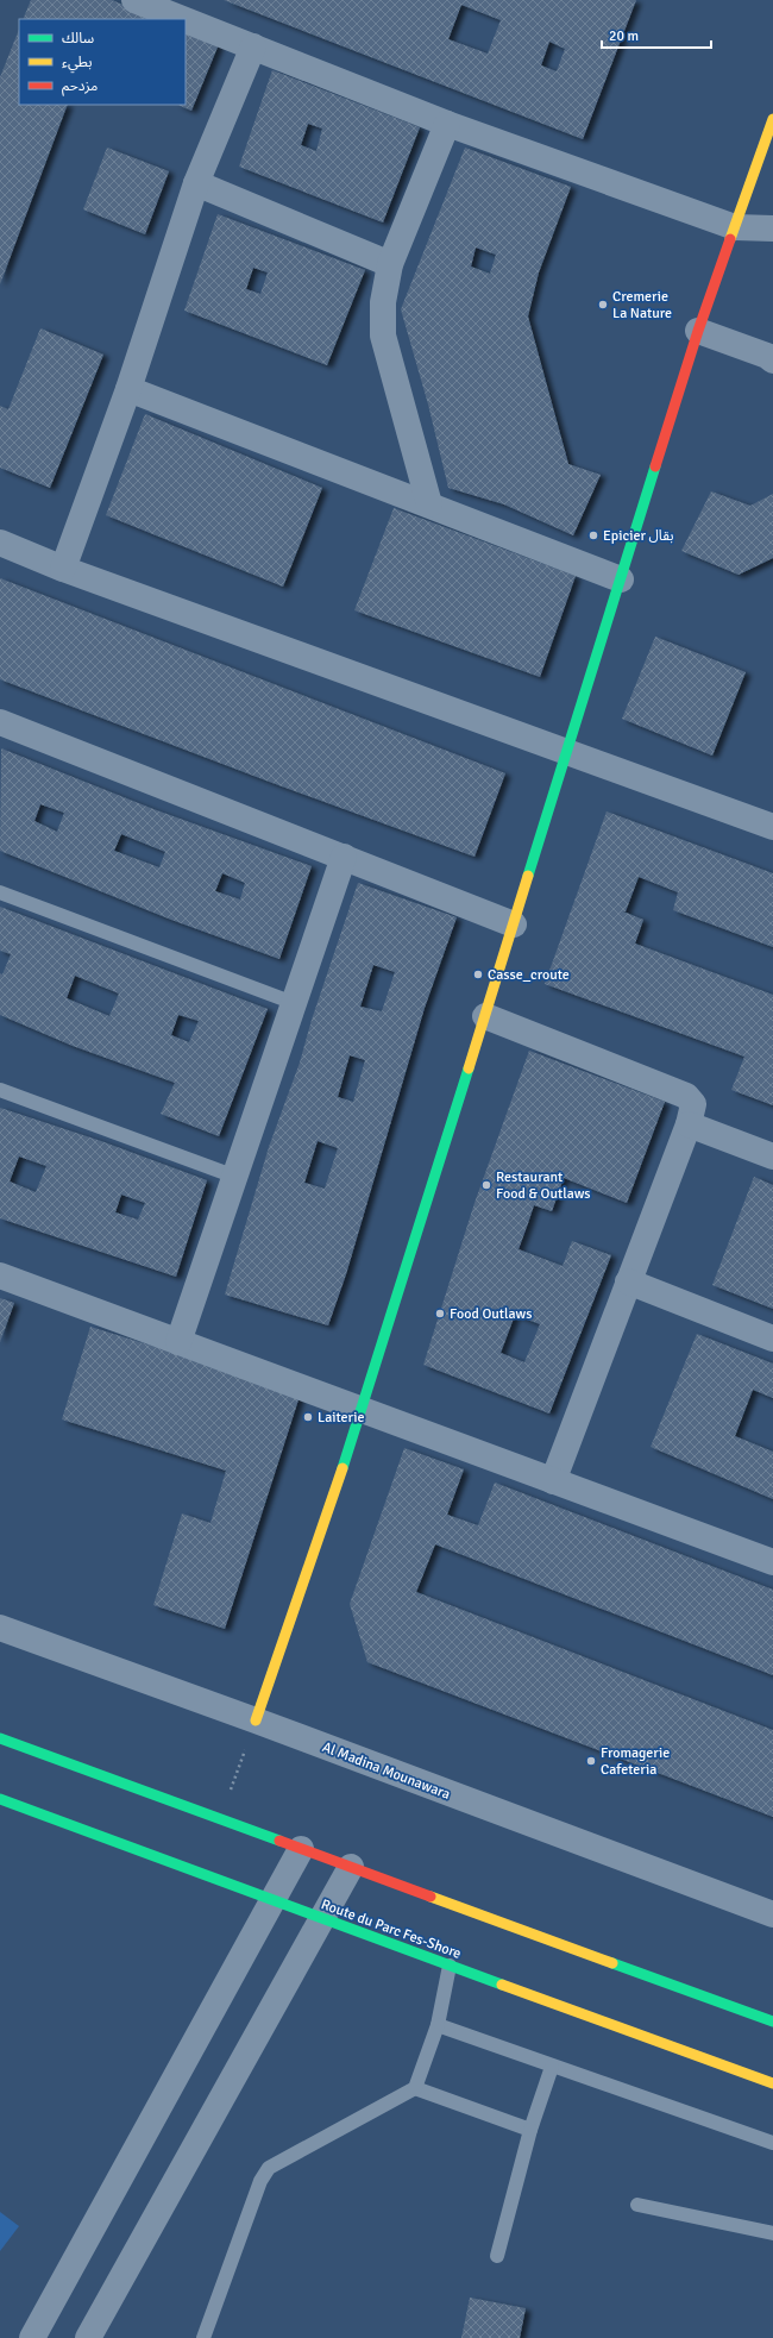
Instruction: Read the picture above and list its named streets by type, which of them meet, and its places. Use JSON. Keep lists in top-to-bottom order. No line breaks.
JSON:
{"streets":{"main road":["Route du Parc Fes-Shore"],"street":["Al Madina Mounawara"]},"places":["Cremerie La Nature","Epicier بقال","Casse_croute","Restaurant Food & Outlaws","Food Outlaws","Laiterie","Fromagerie Cafeteria"],"legend":["سالك","بطيء","مزدحم"],"scale_bar":"20 m"}
